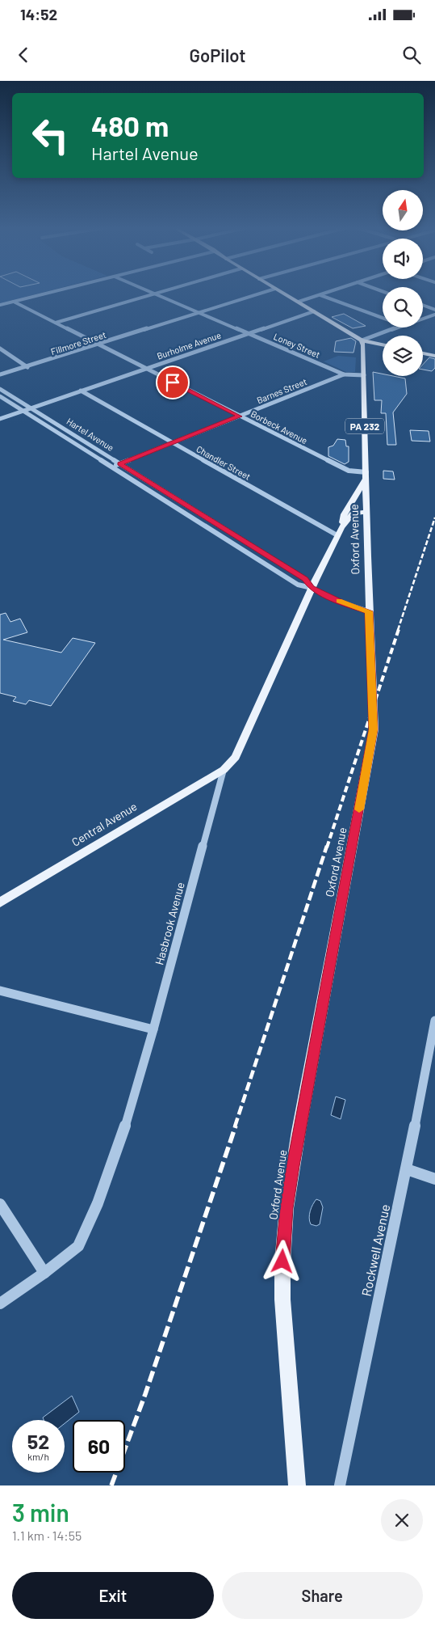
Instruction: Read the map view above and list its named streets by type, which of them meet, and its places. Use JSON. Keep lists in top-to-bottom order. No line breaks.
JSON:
{"streets":{"main road":["PA 232","Oxford Avenue","Central Avenue","Hasbrook Avenue"],"street":["Fillmore Street","Burholme Avenue","Loney Street","Barnes Street","Borbeck Avenue","Hartel Avenue","Chandler Street","Rockwell Avenue"]},"crossings":[["Fillmore Street","Loney Street"],["Fillmore Street","Borbeck Avenue"],["Burholme Avenue","Loney Street"],["Burholme Avenue","Borbeck Avenue"],["Burholme Avenue","Hartel Avenue"],["Burholme Avenue","Chandler Street"],["Loney Street","Barnes Street"],["Loney Street","Oxford Avenue"],["Barnes Street","Borbeck Avenue"],["Barnes Street","Hartel Avenue"],["Barnes Street","Chandler Street"],["Borbeck Avenue","Oxford Avenue"],["Borbeck Avenue","Hasbrook Avenue"],["Hartel Avenue","Oxford Avenue"],["Hartel Avenue","Hasbrook Avenue"],["Chandler Street","Hasbrook Avenue"],["Oxford Avenue","Hasbrook Avenue"],["Central Avenue","Hasbrook Avenue"]],"north":"top","page":{"status":"14:52","header":"GoPilot","turn":["480 m","Hartel Avenue"],"speed":"52 km/h","limit":"60","heading":["3 min","1.1 km · 14:55"],"buttons":["Exit","Share"]}}
